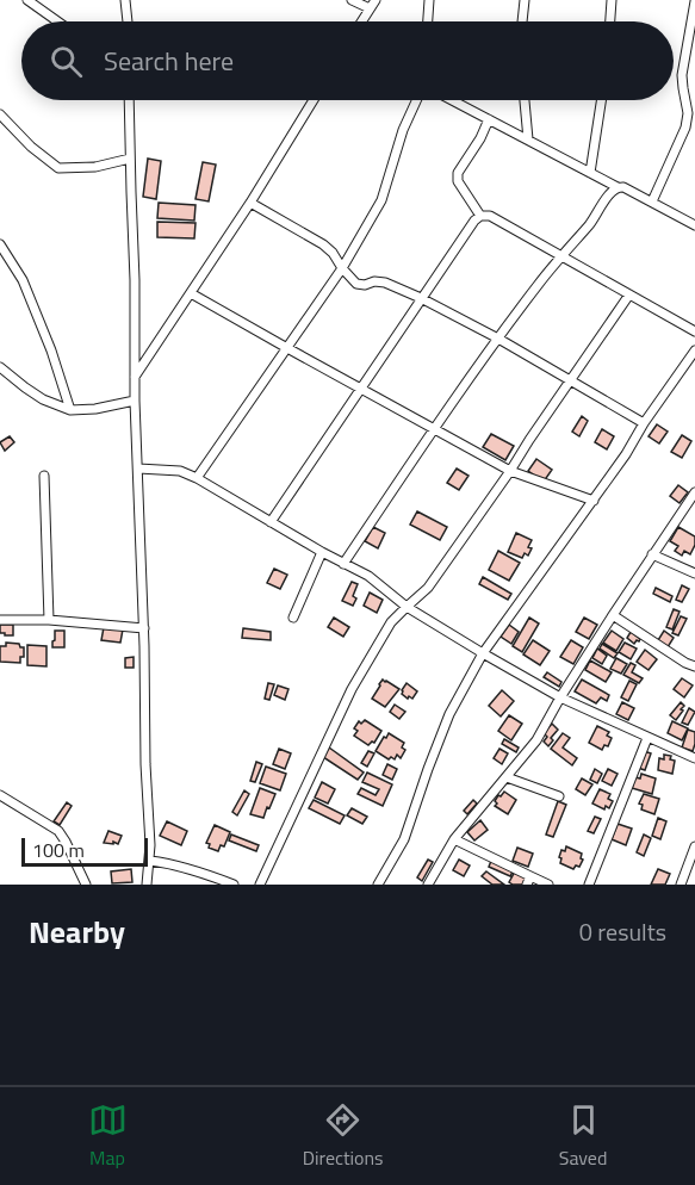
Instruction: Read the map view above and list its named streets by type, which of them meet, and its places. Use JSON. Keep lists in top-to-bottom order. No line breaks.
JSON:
{"scale_bar":"100 m","page":{"search":"Search here","scale":"100 m","heading":["Nearby","0 results"],"nav":["Map","Directions","Saved"]}}
